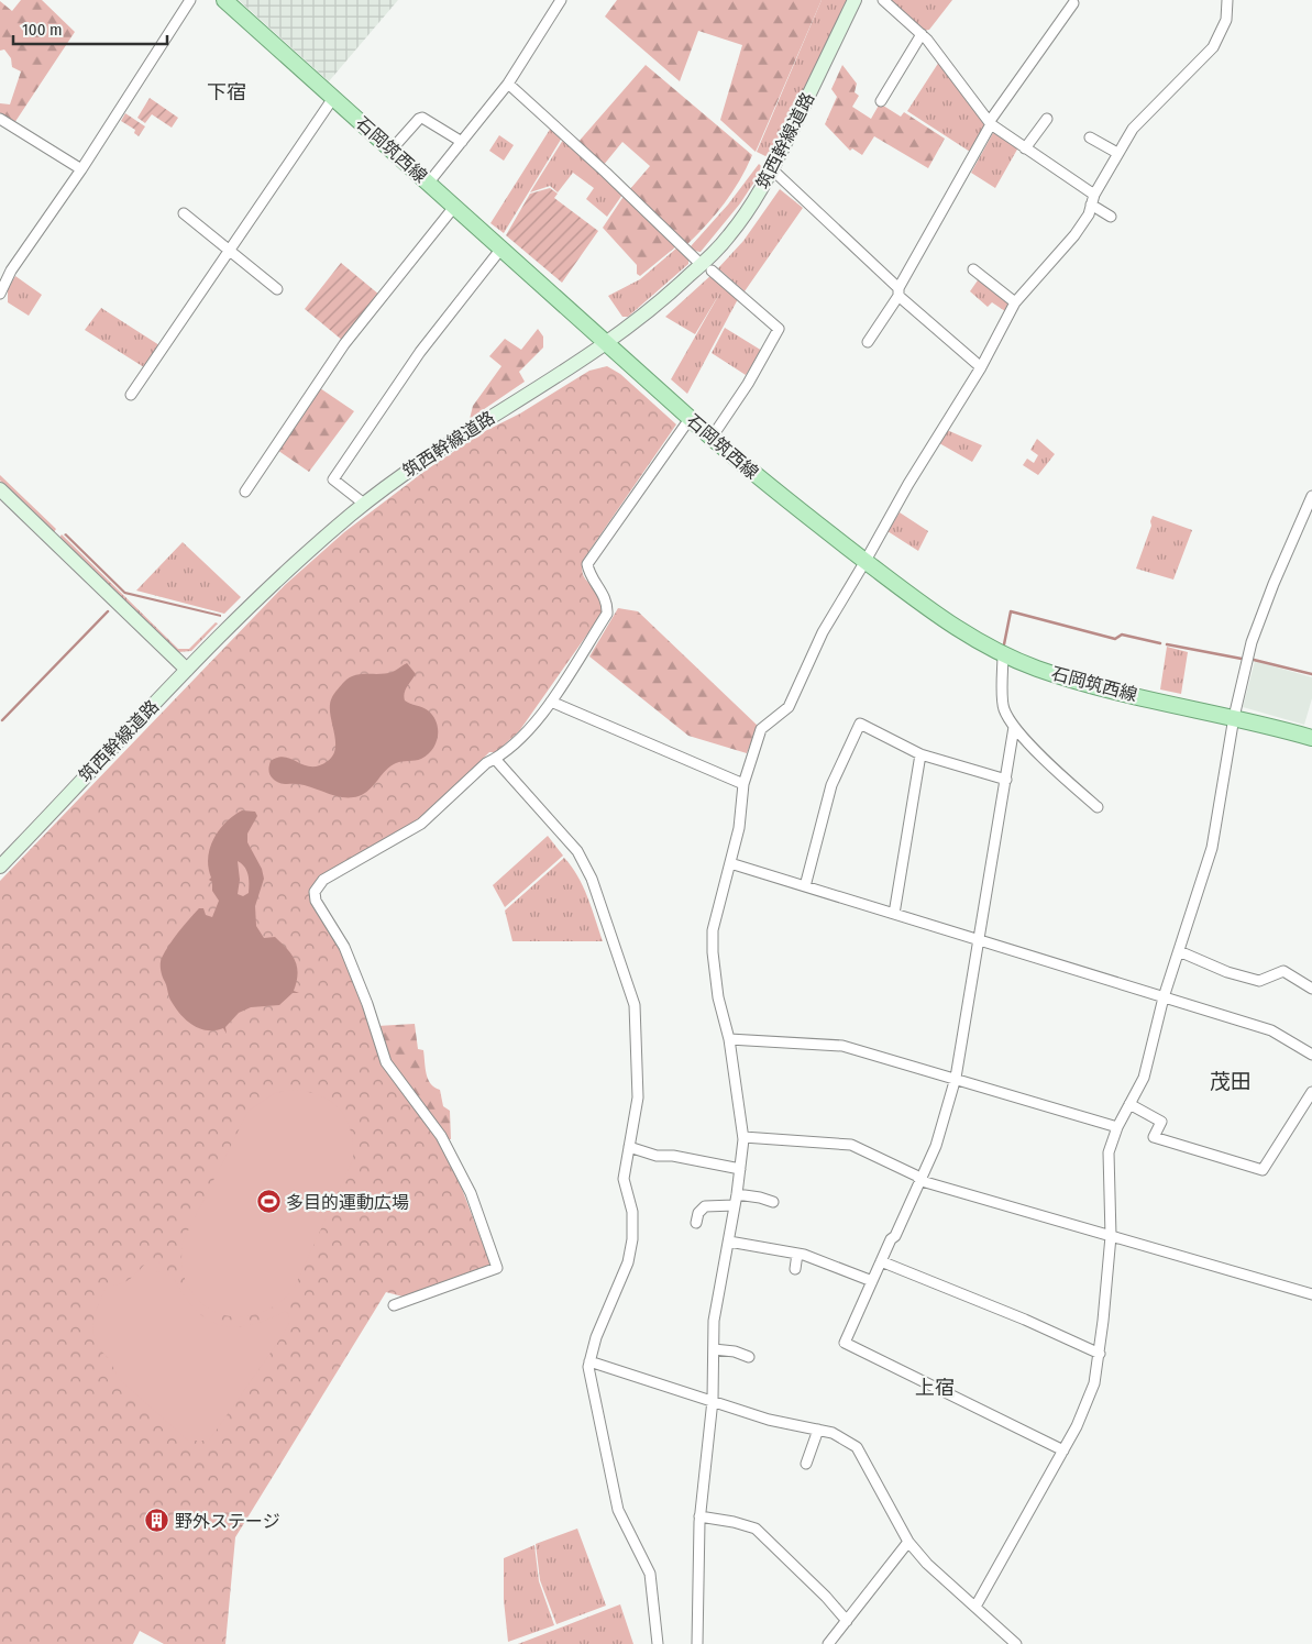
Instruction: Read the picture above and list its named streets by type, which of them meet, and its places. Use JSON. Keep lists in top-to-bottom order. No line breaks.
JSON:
{"streets":{"main road":["石岡筑西線"],"street":["筑西幹線道路"]},"crossings":[["筑西幹線道路","石岡筑西線"]],"districts":["下宿","茂田","上宿"],"places":{"sports":["多目的運動広場"],"building":["野外ステージ"]},"scale_bar":"100 m"}
